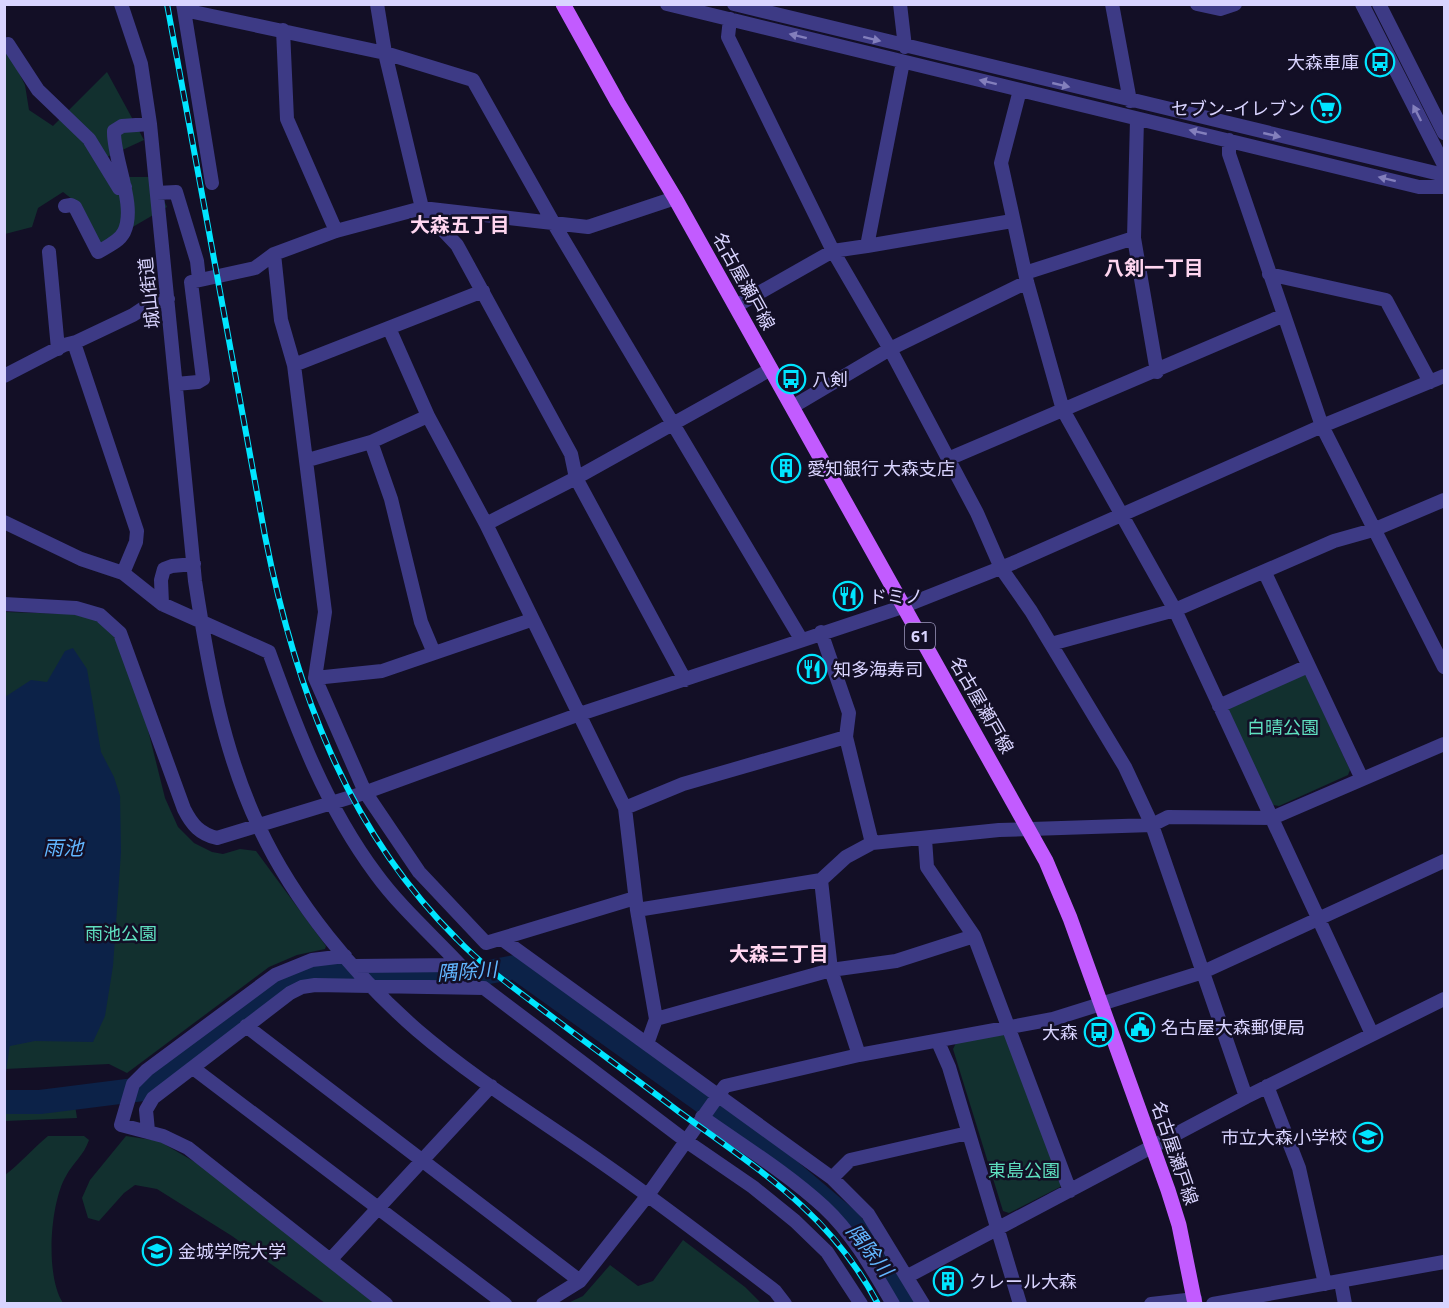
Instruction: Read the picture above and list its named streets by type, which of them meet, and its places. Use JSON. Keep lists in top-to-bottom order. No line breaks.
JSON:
{"streets":{"main road":["名古屋瀬戸線","61"],"street":["城山街道"]},"districts":["大森五丁目","八剣一丁目","大森三丁目"],"water":["雨池","隅除川"],"parks":["白晴公園","雨池公園","東島公園"],"places":{"bus stop":["大森車庫","八剣","大森"],"supermarket":["セブン-イレブン"],"building":["愛知銀行 大森支店","クレール大森"],"restaurant":["ドミノ","知多海寿司"],"public building":["名古屋大森郵便局"],"school or university":["市立大森小学校","金城学院大学"]}}
